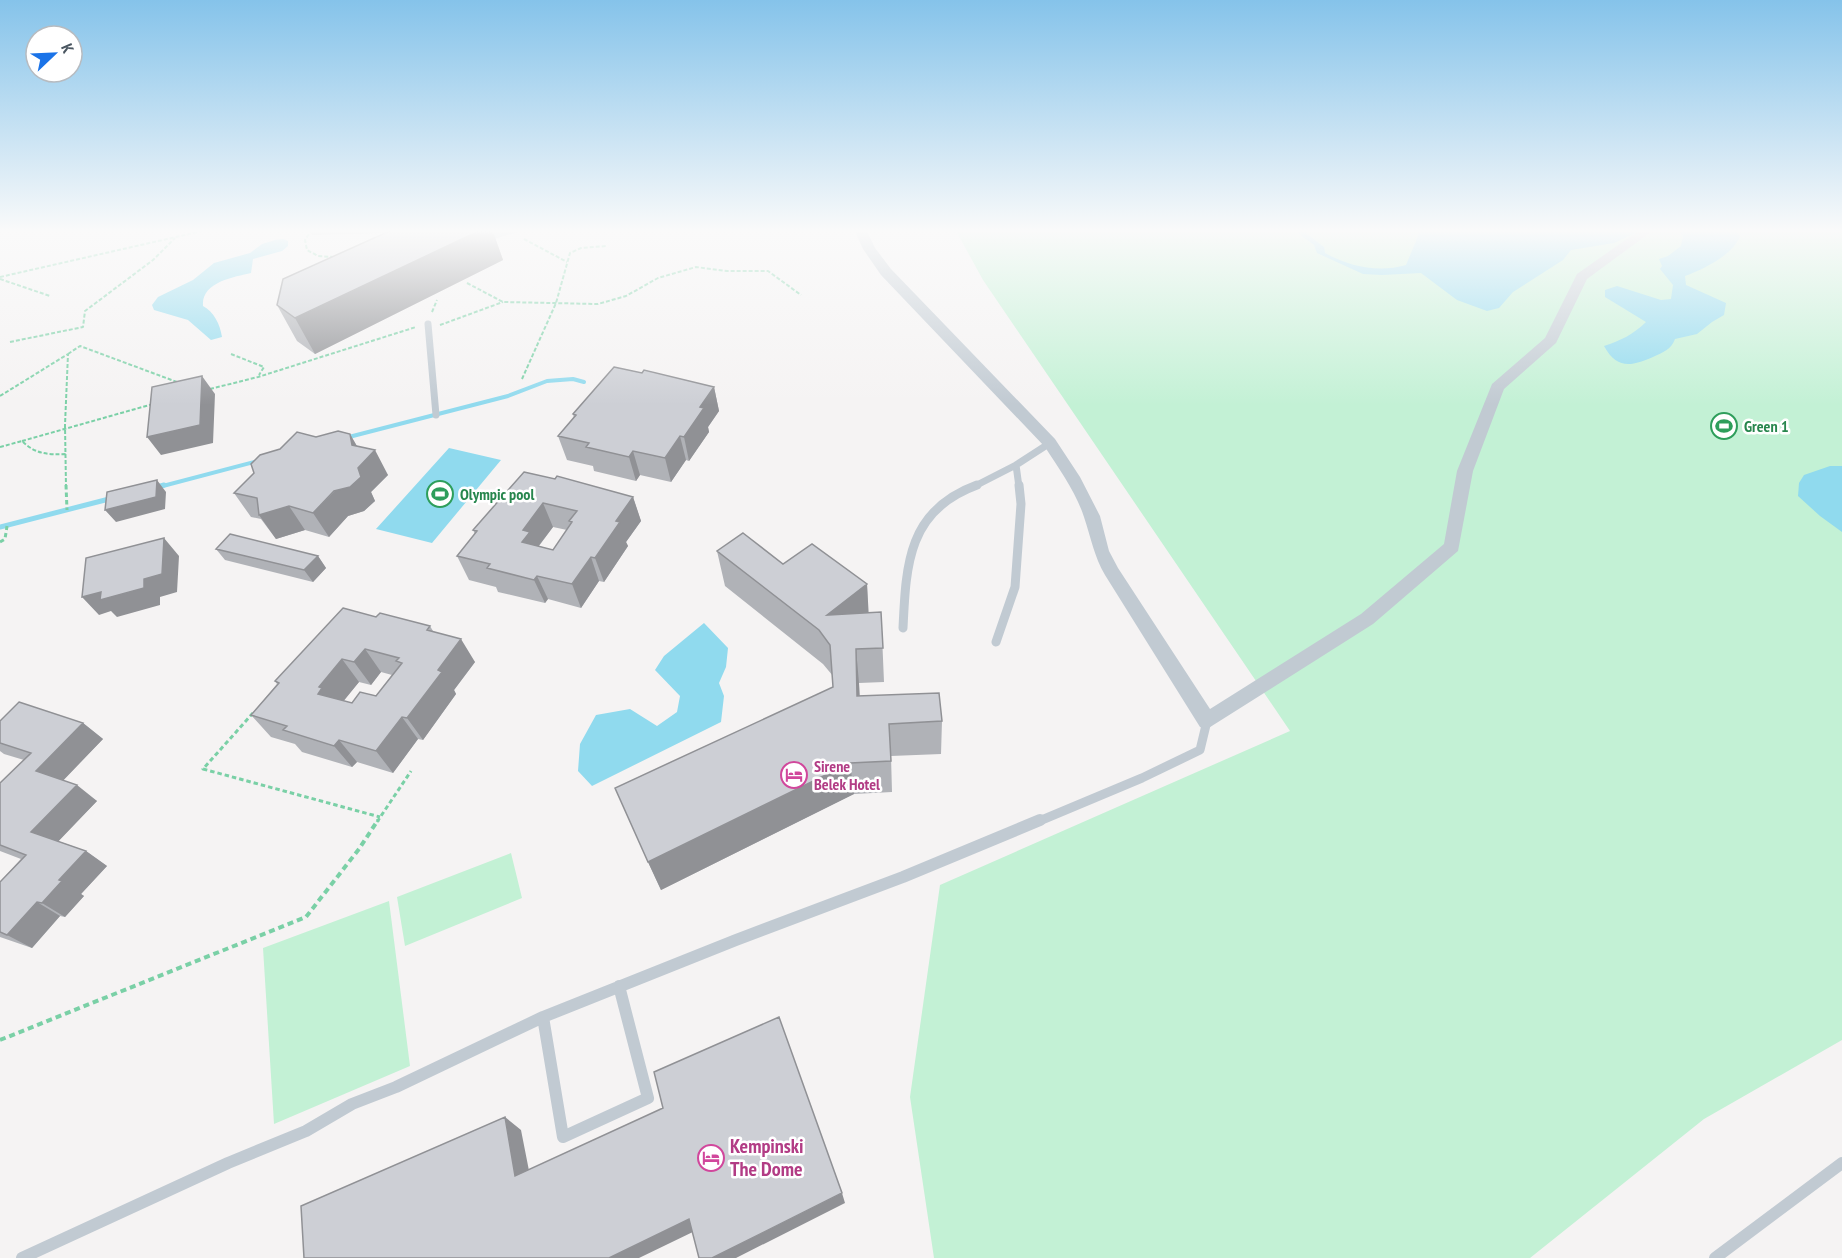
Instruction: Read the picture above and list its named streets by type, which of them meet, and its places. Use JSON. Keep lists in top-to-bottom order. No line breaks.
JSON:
{"places":{"sports":["Green 1","Olympic pool"],"hotel":["Sirene Belek Hotel","Kempinski The Dome"]},"north":"top right"}
